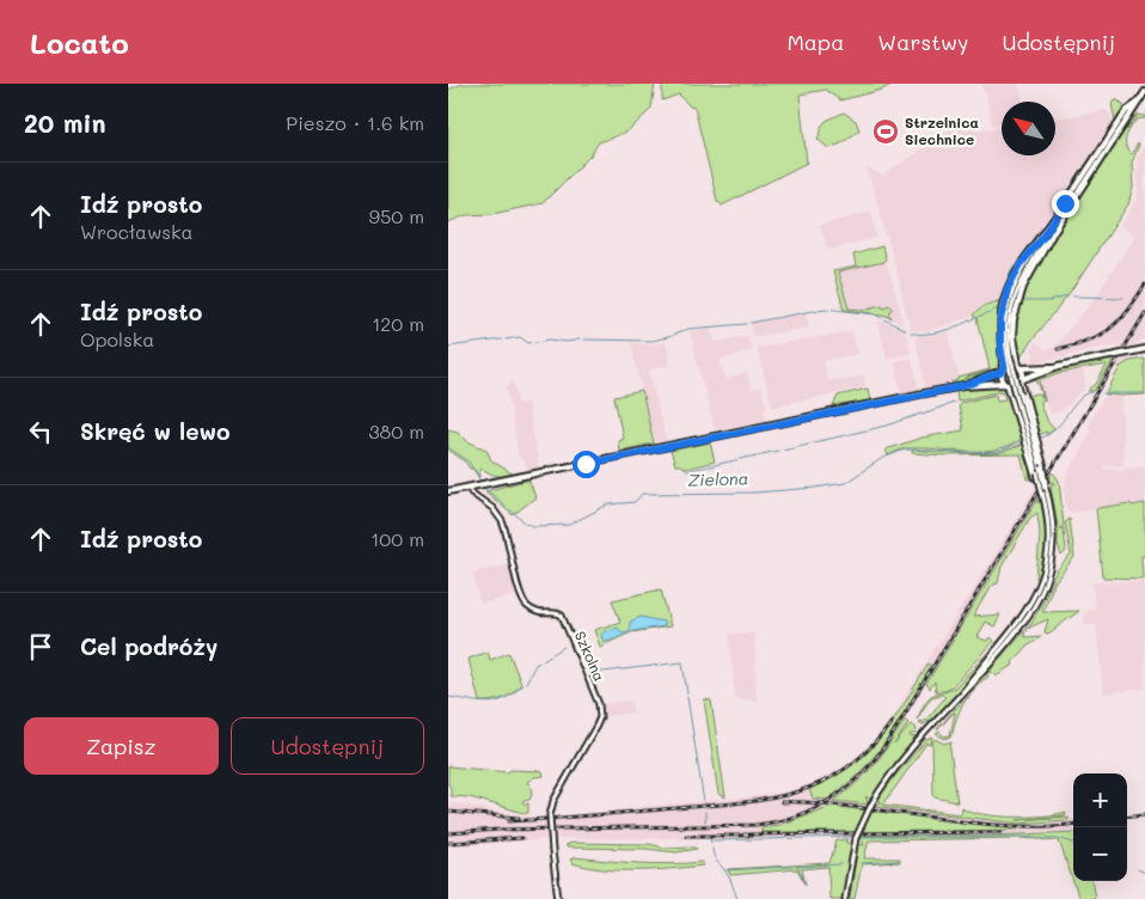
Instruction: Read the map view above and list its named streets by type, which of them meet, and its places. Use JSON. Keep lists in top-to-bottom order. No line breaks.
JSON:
{"streets":{"main road":["Szkolna"]},"water":["Zielona"],"places":{"sports":["Strzelnica Siechnice"]},"north":"top left","page":{"header":"Locato","nav":["Mapa","Warstwy","Udostępnij"],"heading":["20 min","Pieszo · 1.6 km"],"list":[["Idź prosto","Wrocławska","950 m"],["Idź prosto","Opolska","120 m"],["Skręć w lewo","380 m"],["Idź prosto","100 m"],"Cel podróży"],"buttons":["Zapisz","Udostępnij"],"map_buttons":["+","−"]}}
